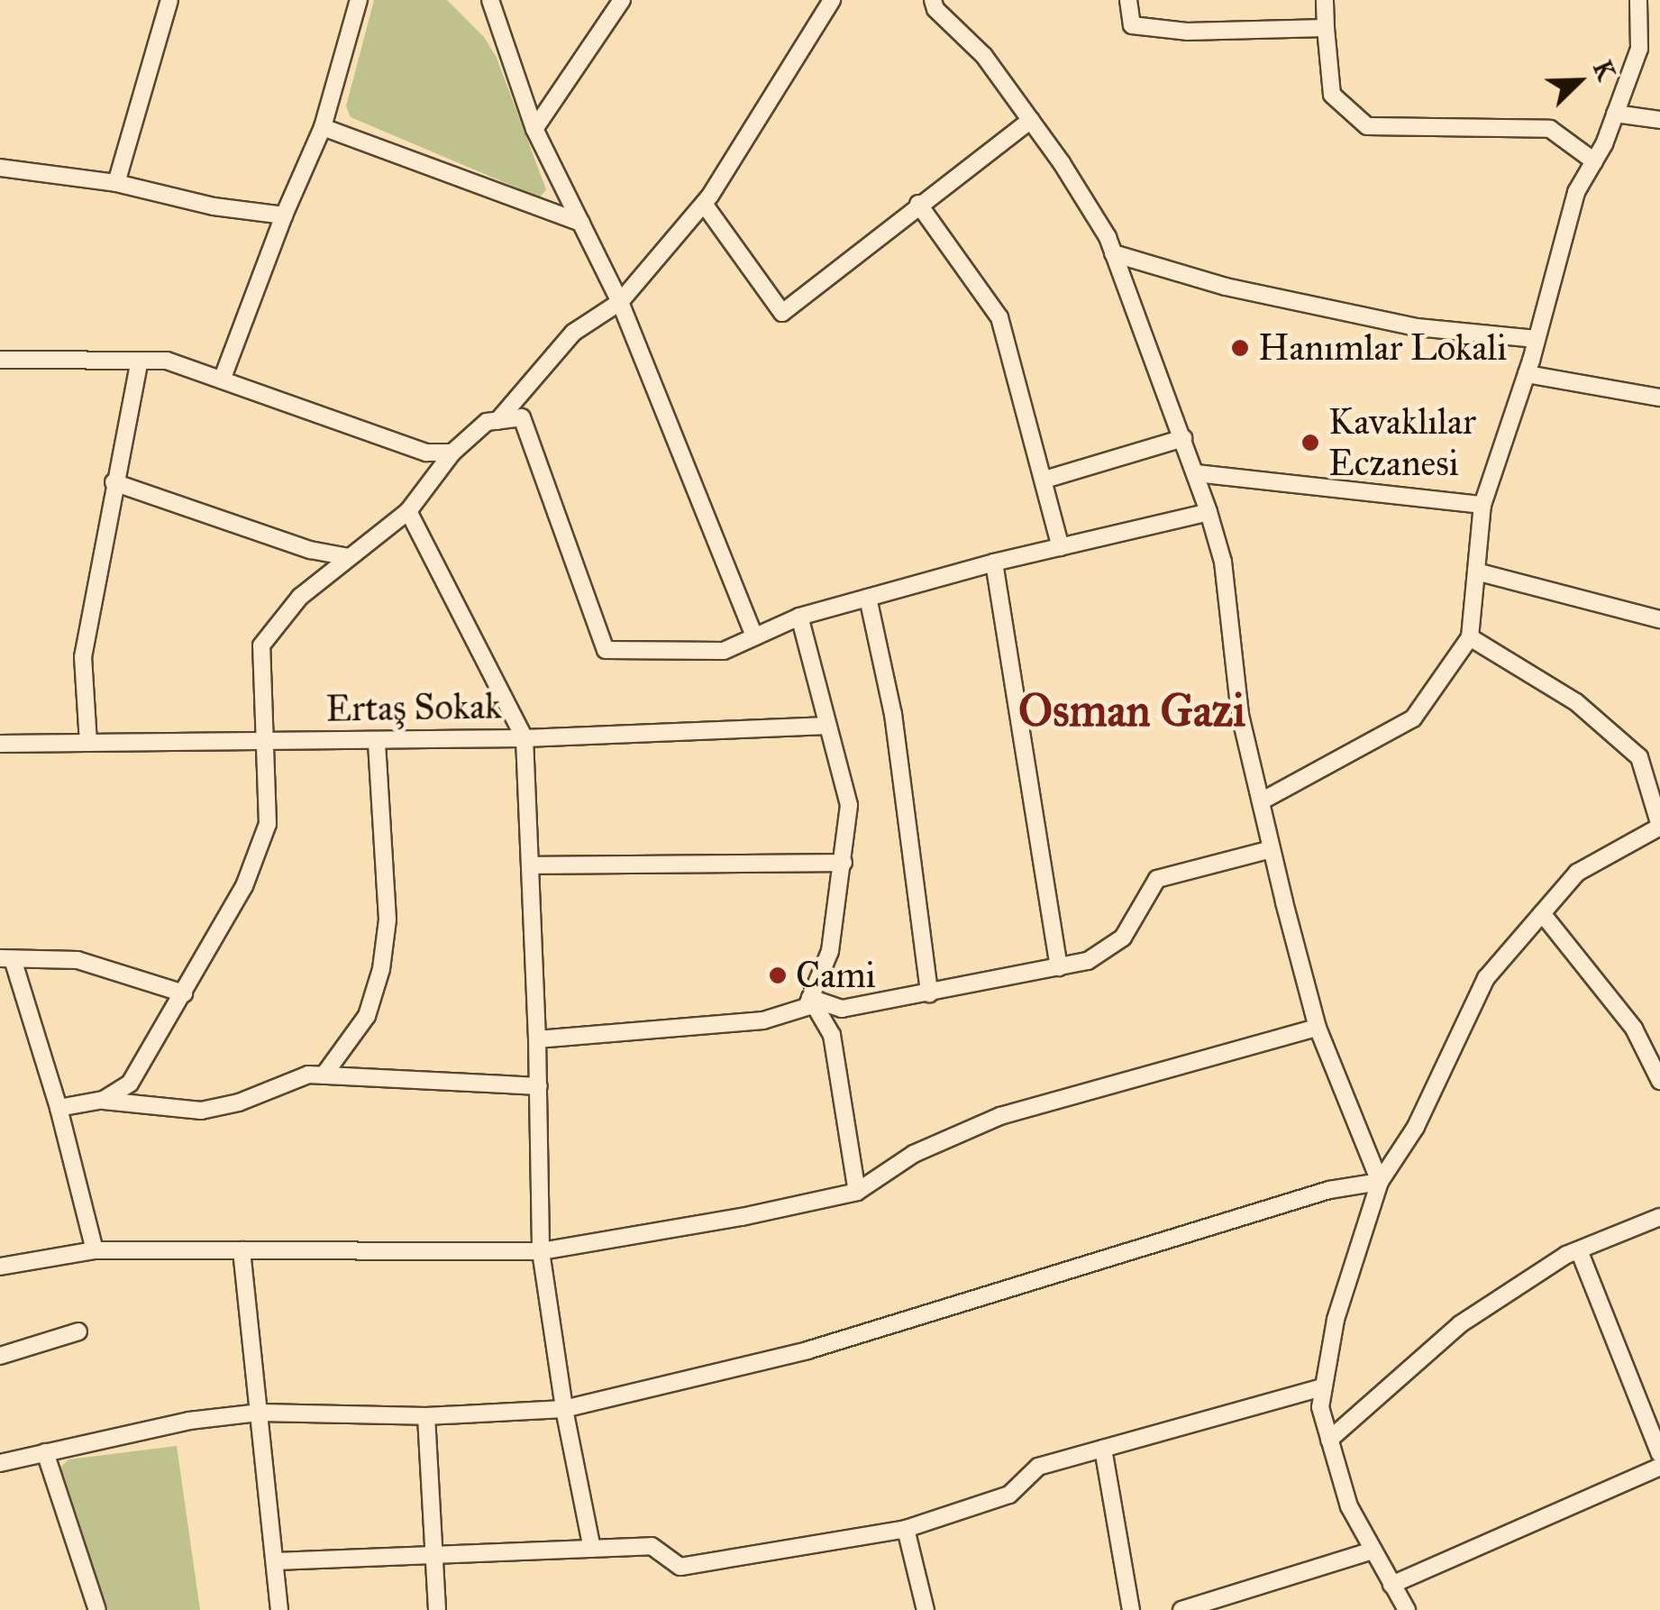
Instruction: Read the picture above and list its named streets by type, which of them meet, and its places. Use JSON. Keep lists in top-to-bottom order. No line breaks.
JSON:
{"streets":{"street":["Ertaş Sokak"]},"districts":["Osman Gazi"],"places":["Hanımlar Lokali","Kavaklılar Eczanesi","Cami"],"north":"top right"}
